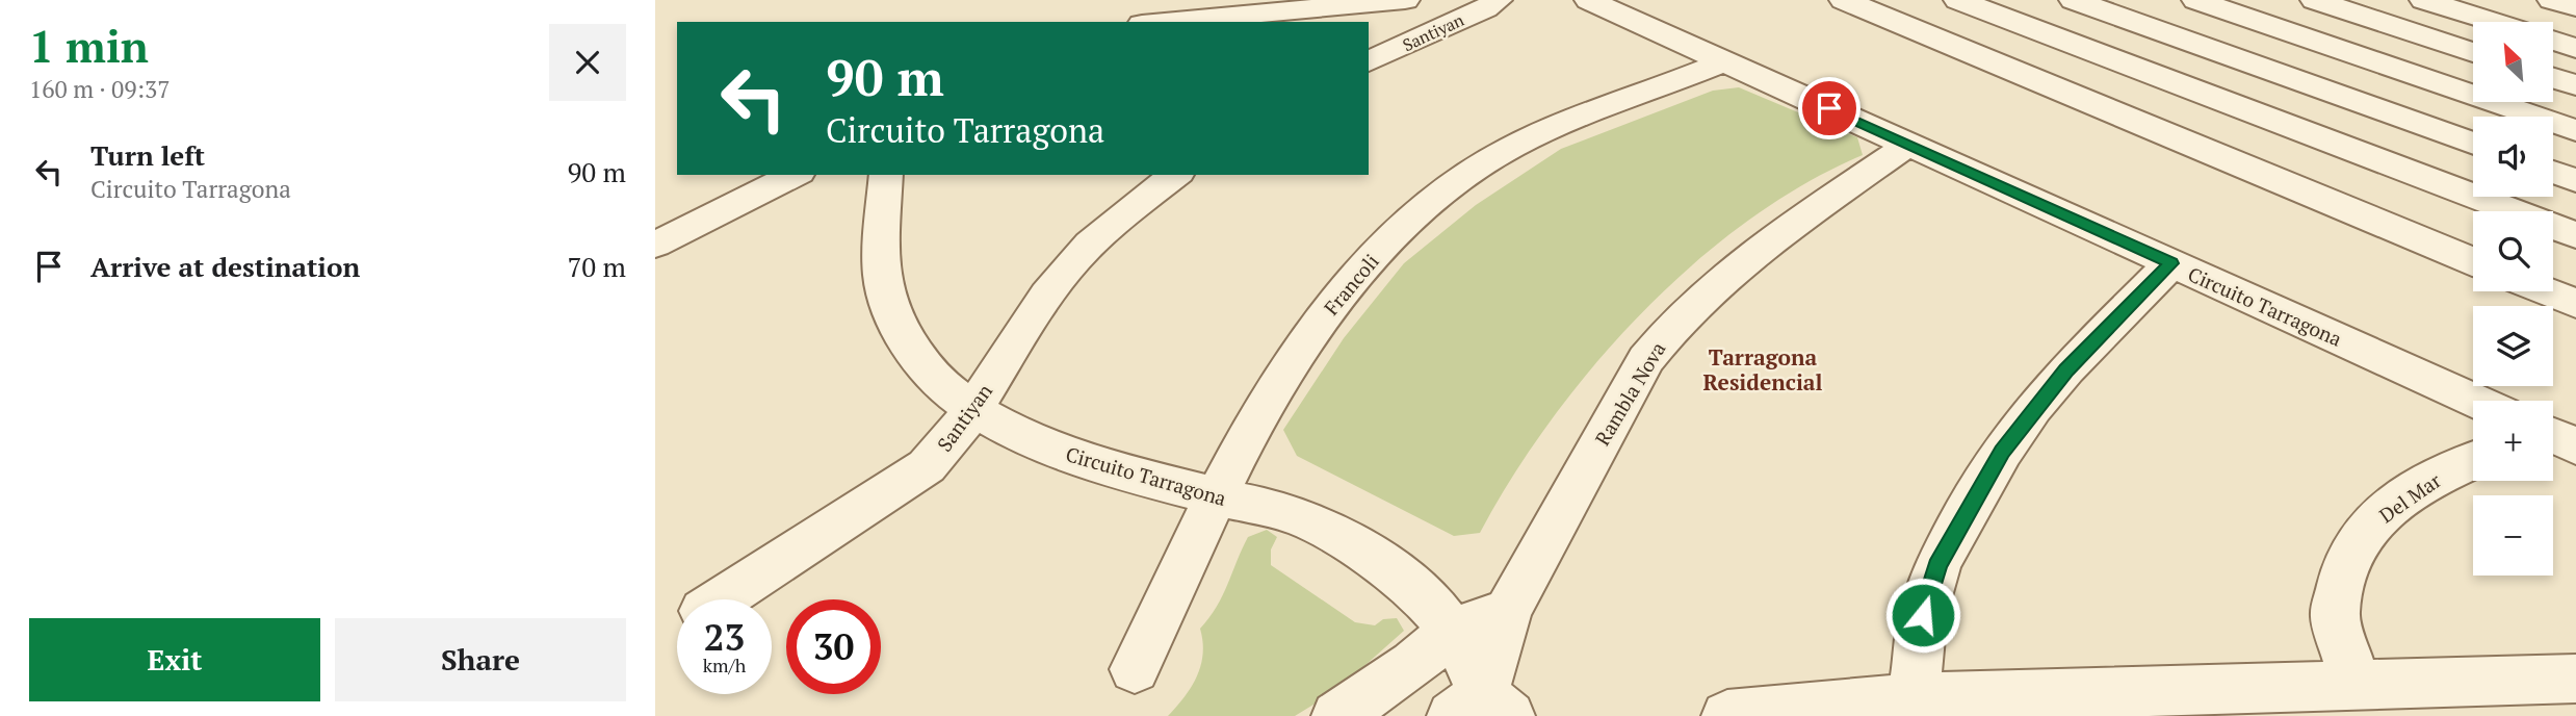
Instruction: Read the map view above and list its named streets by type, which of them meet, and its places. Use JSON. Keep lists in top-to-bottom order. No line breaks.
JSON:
{"streets":{"street":["Santiyan","Francoli","Circuito Tarragona","Rambla Nova","Del Mar"]},"crossings":[["Santiyan","Circuito Tarragona"],["Francoli","Circuito Tarragona"],["Circuito Tarragona","Rambla Nova"]],"districts":["Tarragona Residencial"],"north":"top left","page":{"heading":["1 min","160 m · 09:37"],"map_buttons":["+","−"],"turn":["90 m","Circuito Tarragona"],"list":[{"name":"Turn left","note":"Circuito Tarragona","value":"90 m"},{"name":"Arrive at destination","value":"70 m"}],"speed":"23 km/h","limit":"30","buttons":["Exit","Share"]}}
